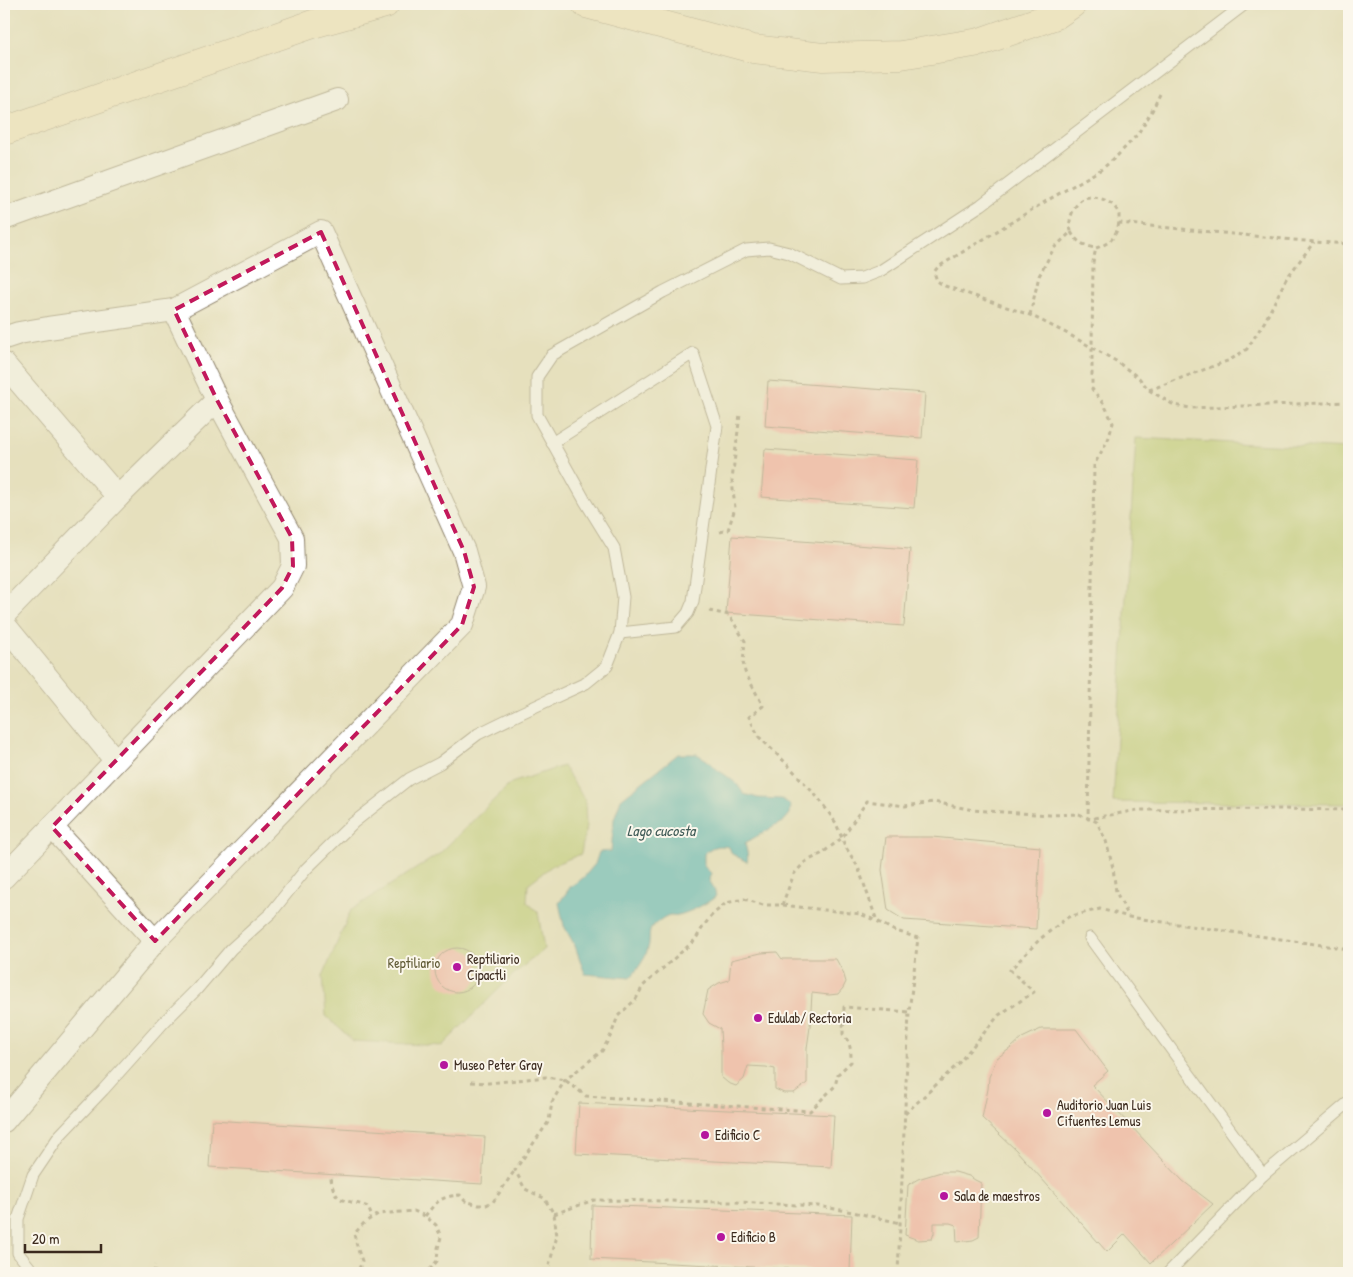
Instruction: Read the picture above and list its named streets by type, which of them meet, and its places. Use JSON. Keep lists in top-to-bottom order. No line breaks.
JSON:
{"water":["Lago cucosta"],"parks":["Reptiliario"],"places":["Reptiliario Cipactli","Edulab/ Rectoria","Museo Peter Gray","Auditorio Juan Luis Cifuentes Lemus","Edificio C","Sala de maestros","Edificio B"],"scale_bar":"20 m"}
